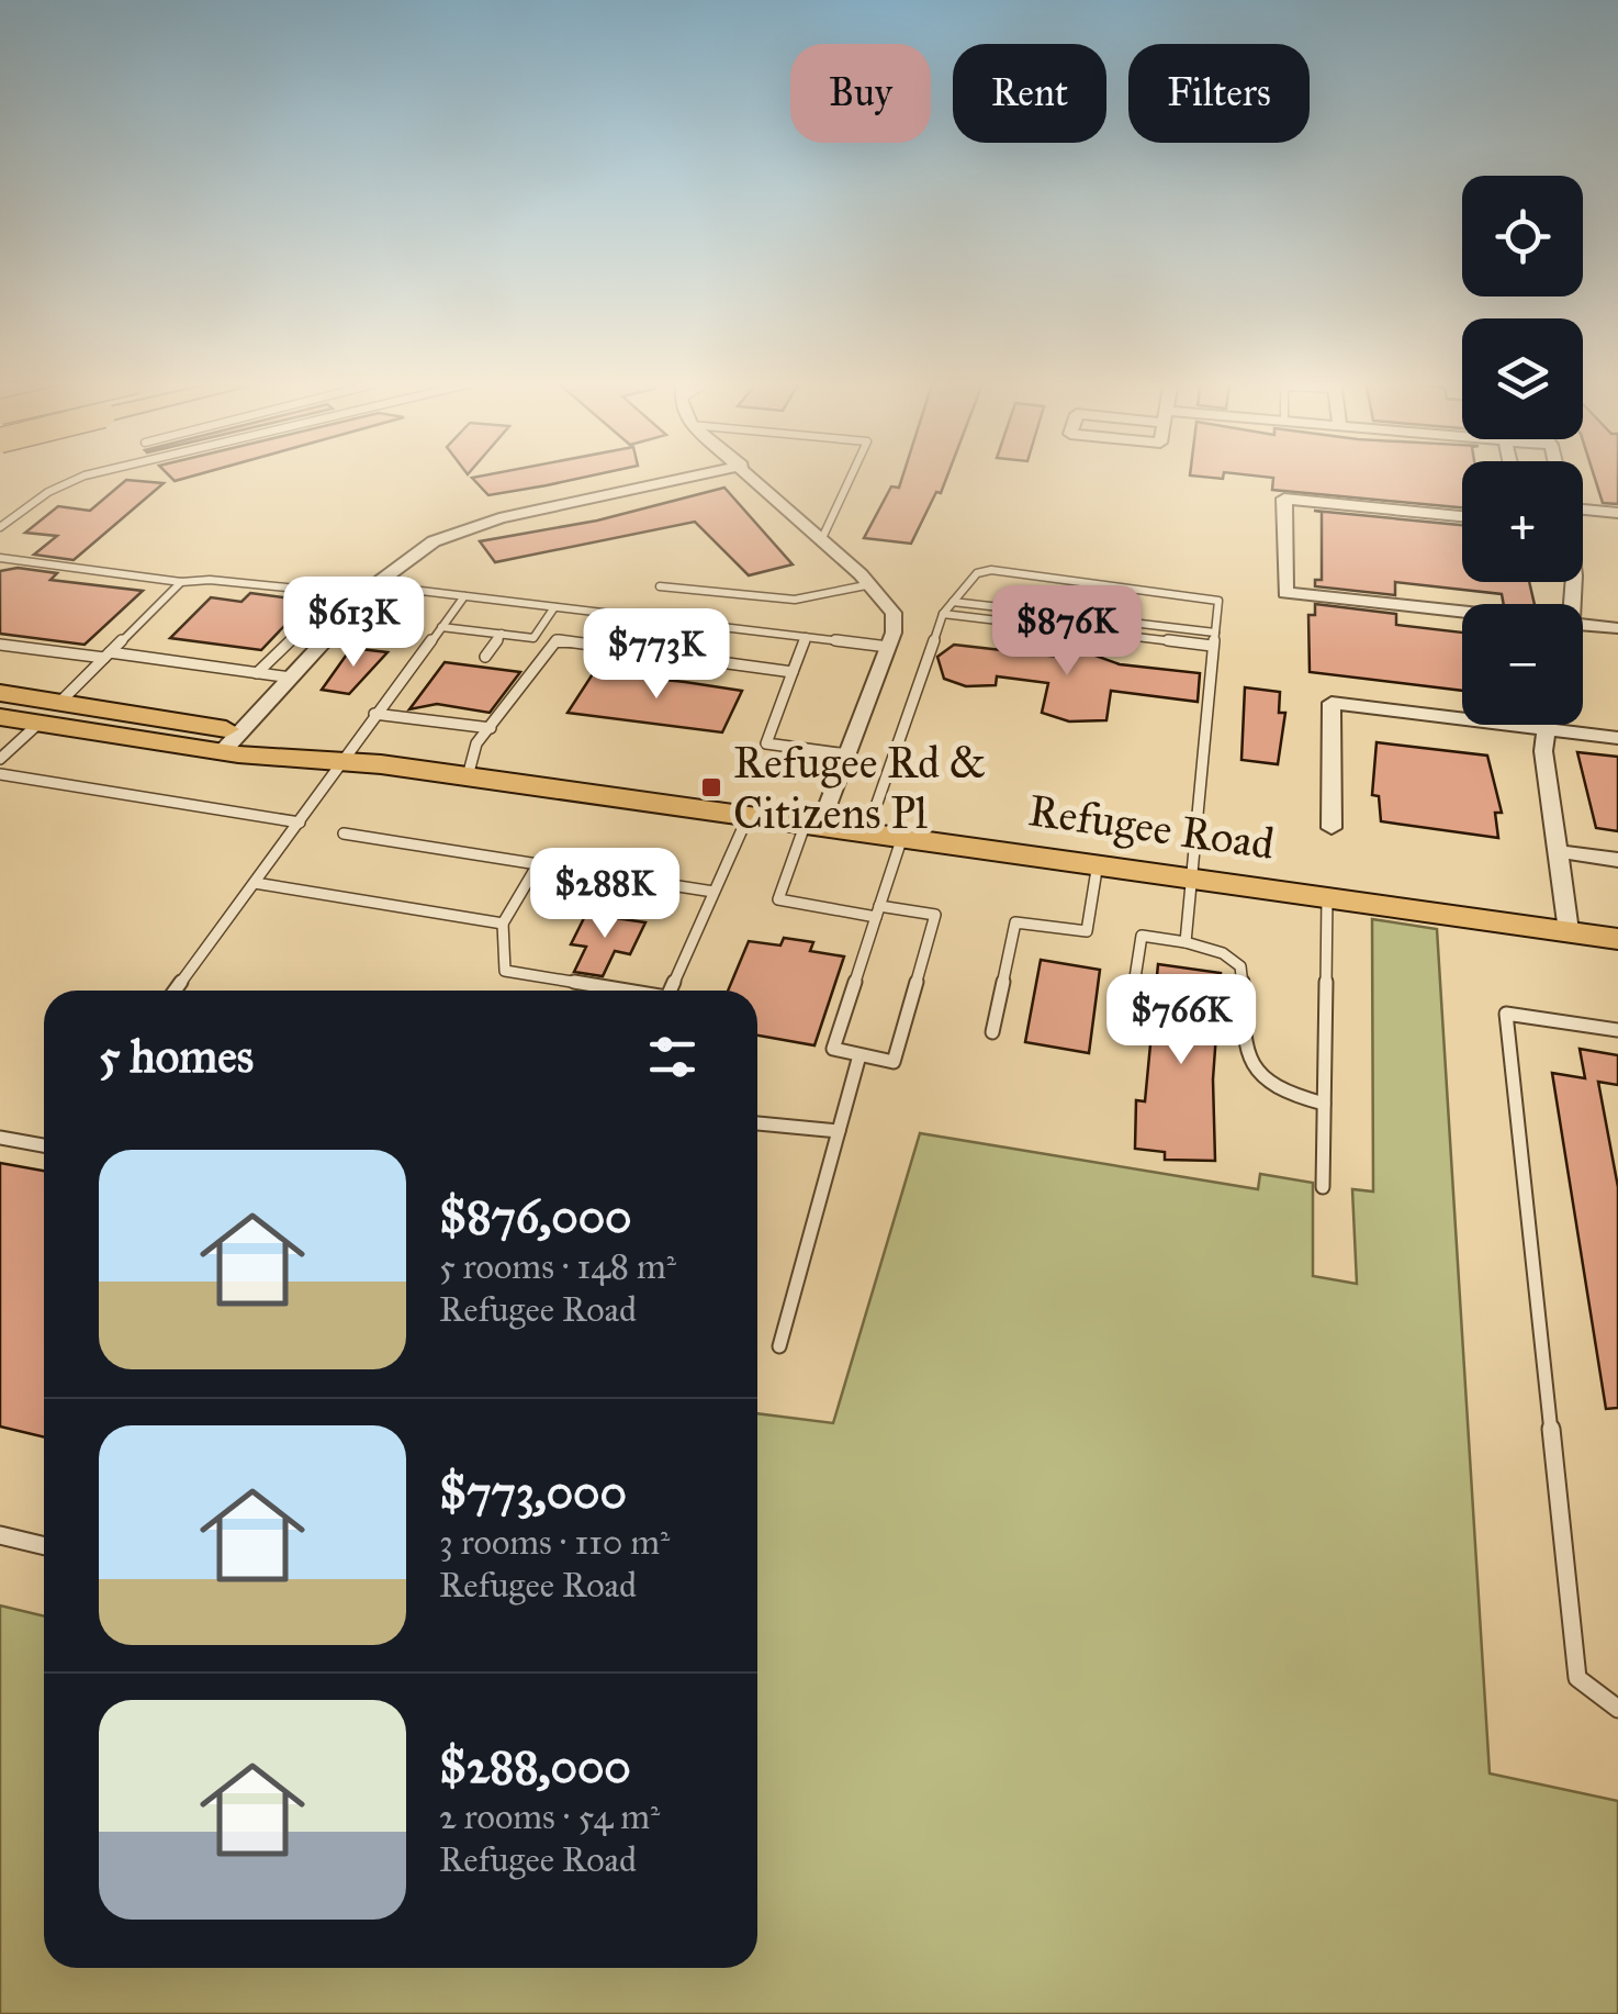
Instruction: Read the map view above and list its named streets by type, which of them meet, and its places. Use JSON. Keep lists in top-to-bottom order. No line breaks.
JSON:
{"streets":{"main road":["Refugee Road"]},"places":{"transit":["Refugee Rd & Citizens Pl"]},"page":{"chip":["Buy","Rent","Filters"],"map_buttons":["+","−"],"price":["$613K","$876K","$773K","$288K","$766K"],"heading":"5 homes","list":[{"name":"$876,000","note":"5 rooms · 148 m² · Refugee Road"},{"name":"$773,000","note":"3 rooms · 110 m² · Refugee Road"},{"name":"$288,000","note":"2 rooms · 54 m² · Refugee Road"}]}}
